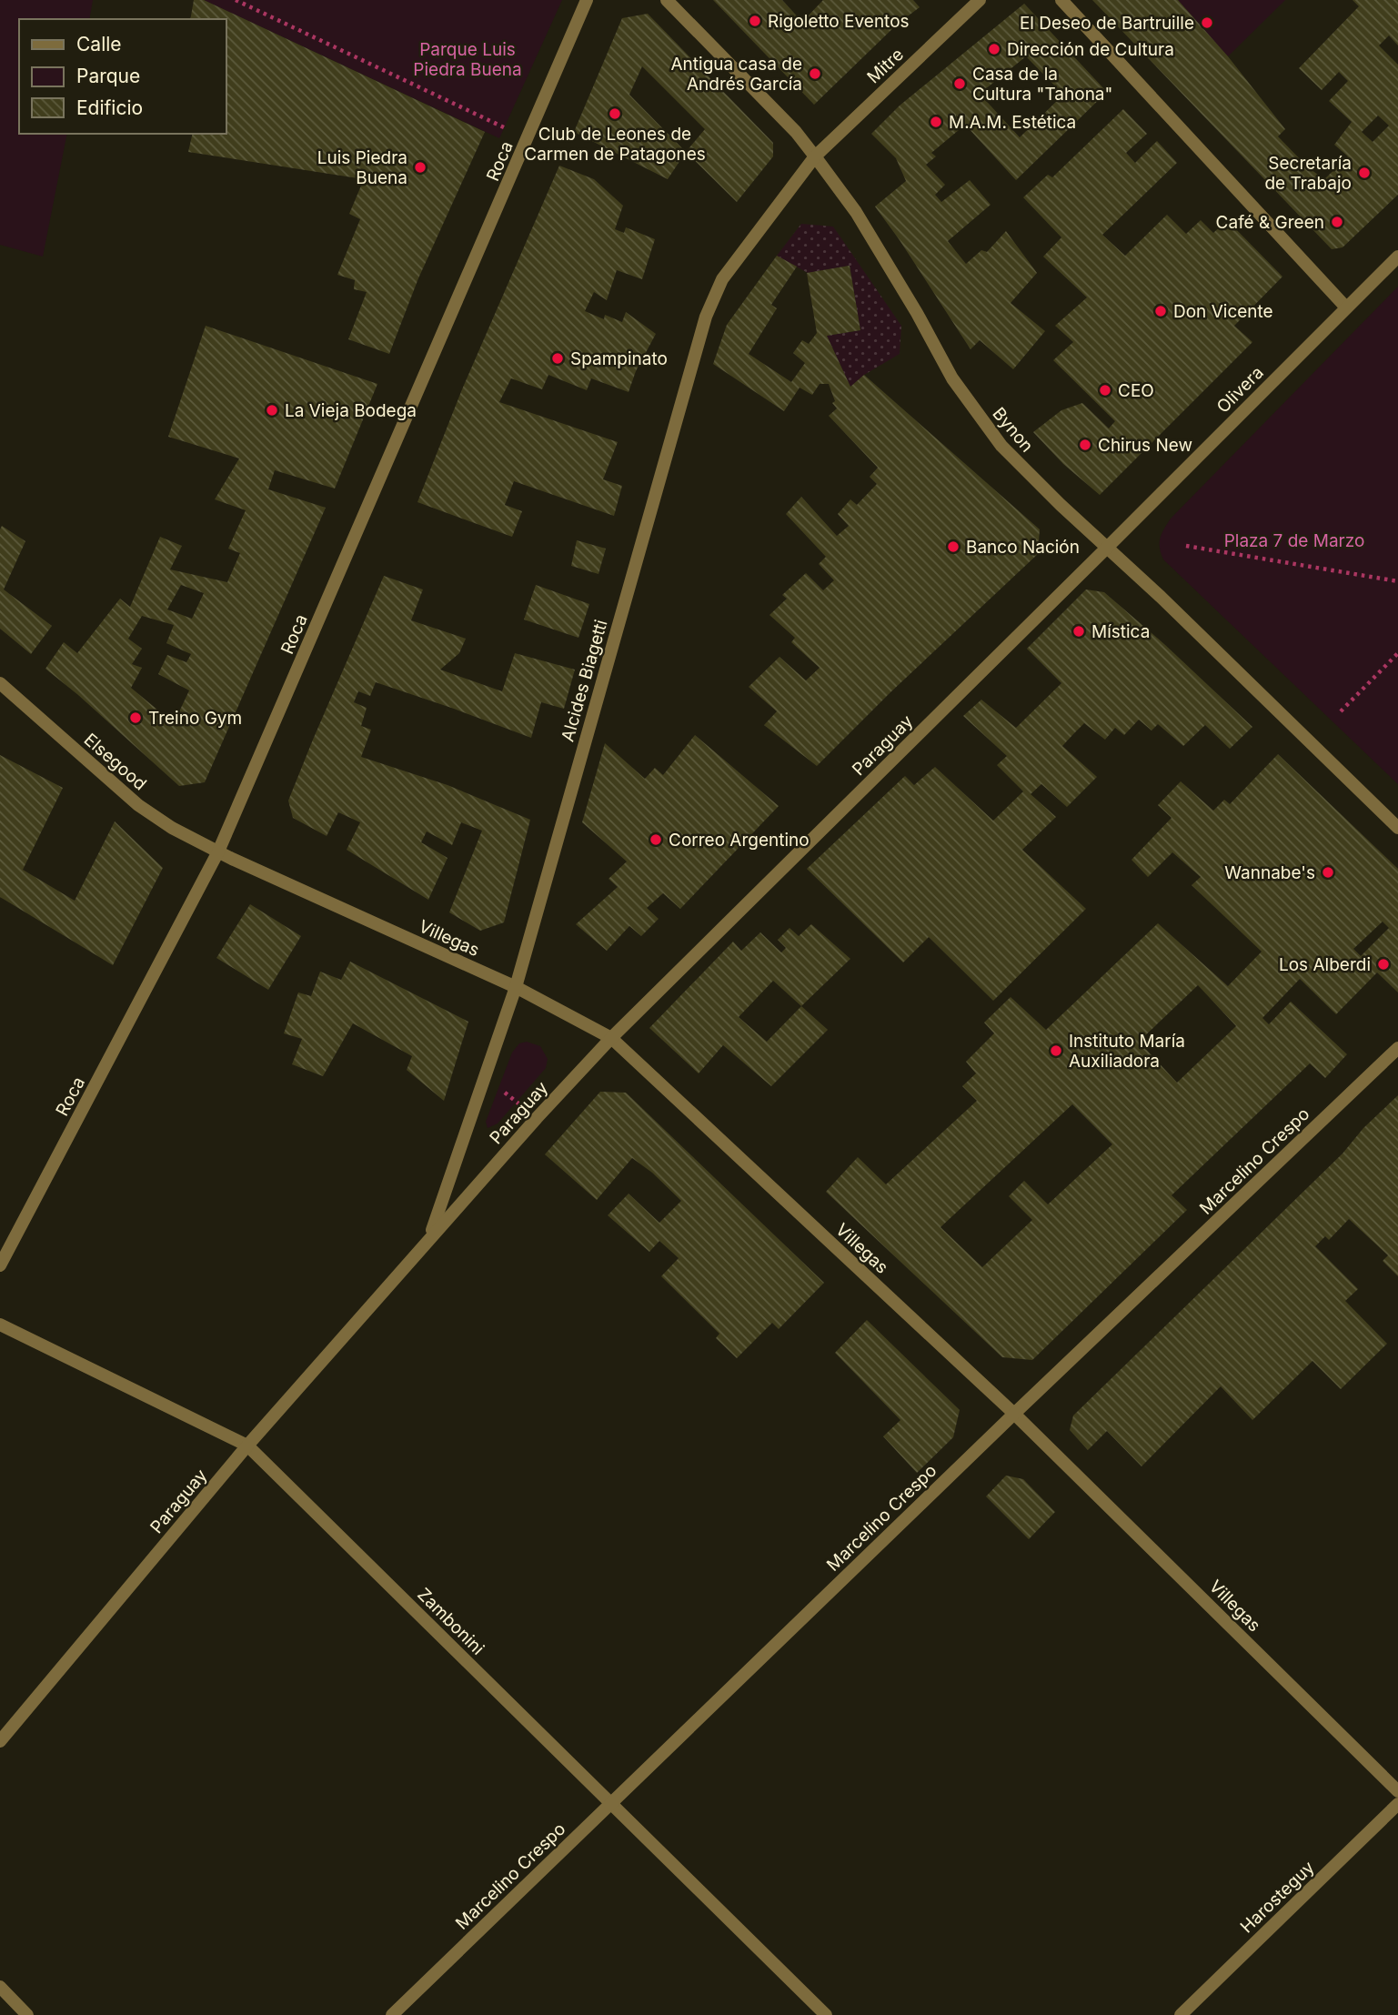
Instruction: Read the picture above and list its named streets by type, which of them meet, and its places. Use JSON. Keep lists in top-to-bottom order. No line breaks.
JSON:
{"streets":{"street":["Mitre","Roca","Olivera","Bynon","Alcides Biagetti","Paraguay","Elsegood","Villegas","Marcelino Crespo","Zambonini","Harosteguy"]},"crossings":[["Mitre","Bynon"],["Mitre","Alcides Biagetti"],["Roca","Elsegood"],["Roca","Villegas"],["Olivera","Bynon"],["Olivera","Paraguay"],["Bynon","Alcides Biagetti"],["Bynon","Paraguay"],["Alcides Biagetti","Paraguay"],["Alcides Biagetti","Villegas"],["Paraguay","Villegas"],["Paraguay","Zambonini"],["Elsegood","Villegas"],["Villegas","Marcelino Crespo"],["Marcelino Crespo","Zambonini"]],"parks":["Parque Luis Piedra Buena","Plaza 7 de Marzo"],"places":["Rigoletto Eventos","El Deseo de Bartruille","Dirección de Cultura","Antigua casa de Andrés García","Casa de la Cultura \"Tahona\"","Club de Leones de Carmen de Patagones","M.A.M. Estética","Luis Piedra Buena","Secretaría de Trabajo","Café & Green","Don Vicente","Spampinato","CEO","La Vieja Bodega","Chirus New","Banco Nación","Mística","Treino Gym","Correo Argentino","Wannabe's","Los Alberdi","Instituto María Auxiliadora"],"legend":["Calle","Parque","Edificio"]}
